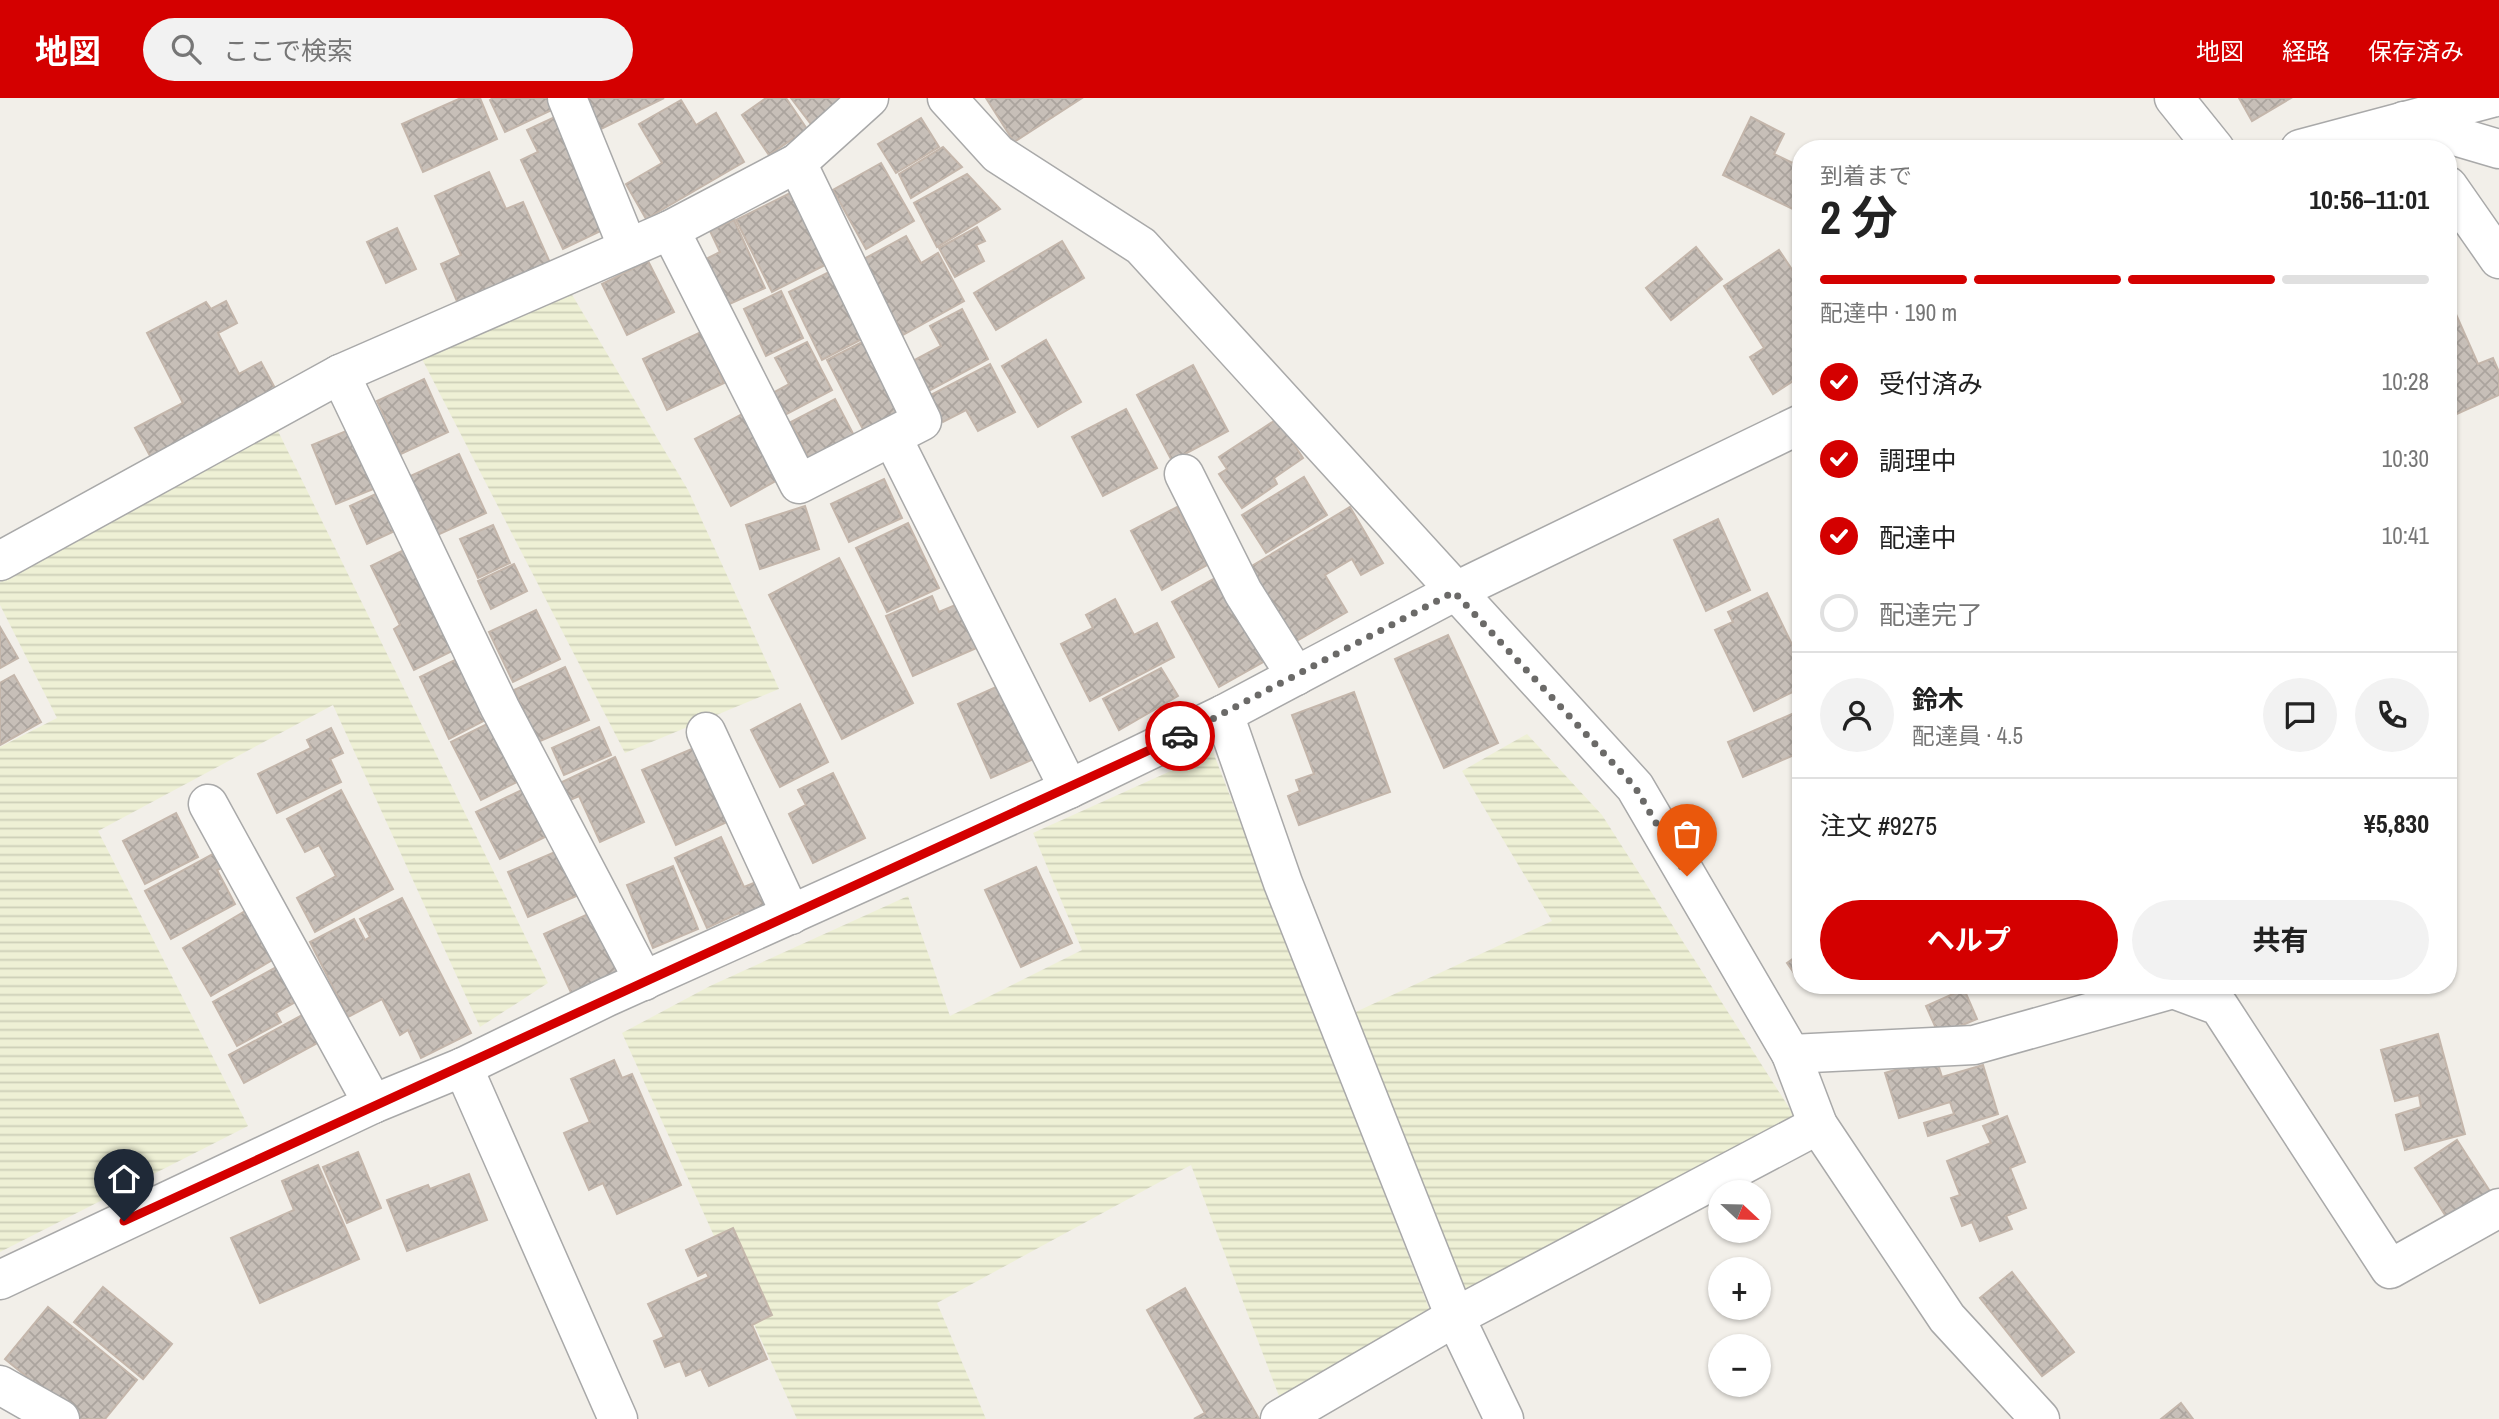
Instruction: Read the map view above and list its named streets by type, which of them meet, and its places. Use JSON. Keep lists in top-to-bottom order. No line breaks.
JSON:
{"north":"right","page":{"header":"地図","search":"ここで検索","nav":["地図","経路","保存済み"],"heading":["2 分","到着まで","10:56–11:01"],"panel":["鈴木","配達員 · 4.5","注文 #9275","¥5,830"],"bar":"配達中 · 190 m","list":[["受付済み","10:28"],["調理中","10:30"],["配達中","10:41"],"配達完了"],"buttons":["ヘルプ","共有"],"map_buttons":["+","−"]}}
